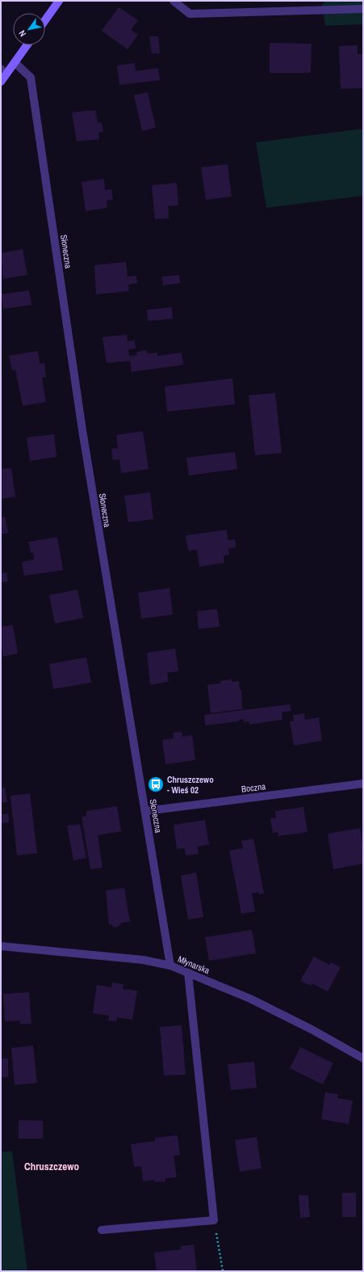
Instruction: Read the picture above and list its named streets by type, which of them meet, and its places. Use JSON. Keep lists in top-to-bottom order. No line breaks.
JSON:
{"streets":{"street":["Słoneczna","Boczna","Młynarska"]},"crossings":[["Słoneczna","Boczna"],["Słoneczna","Młynarska"]],"districts":["Chruszczewo"],"places":{"bus stop":["Chruszczewo - Wieś 02"]},"north":"bottom left"}
